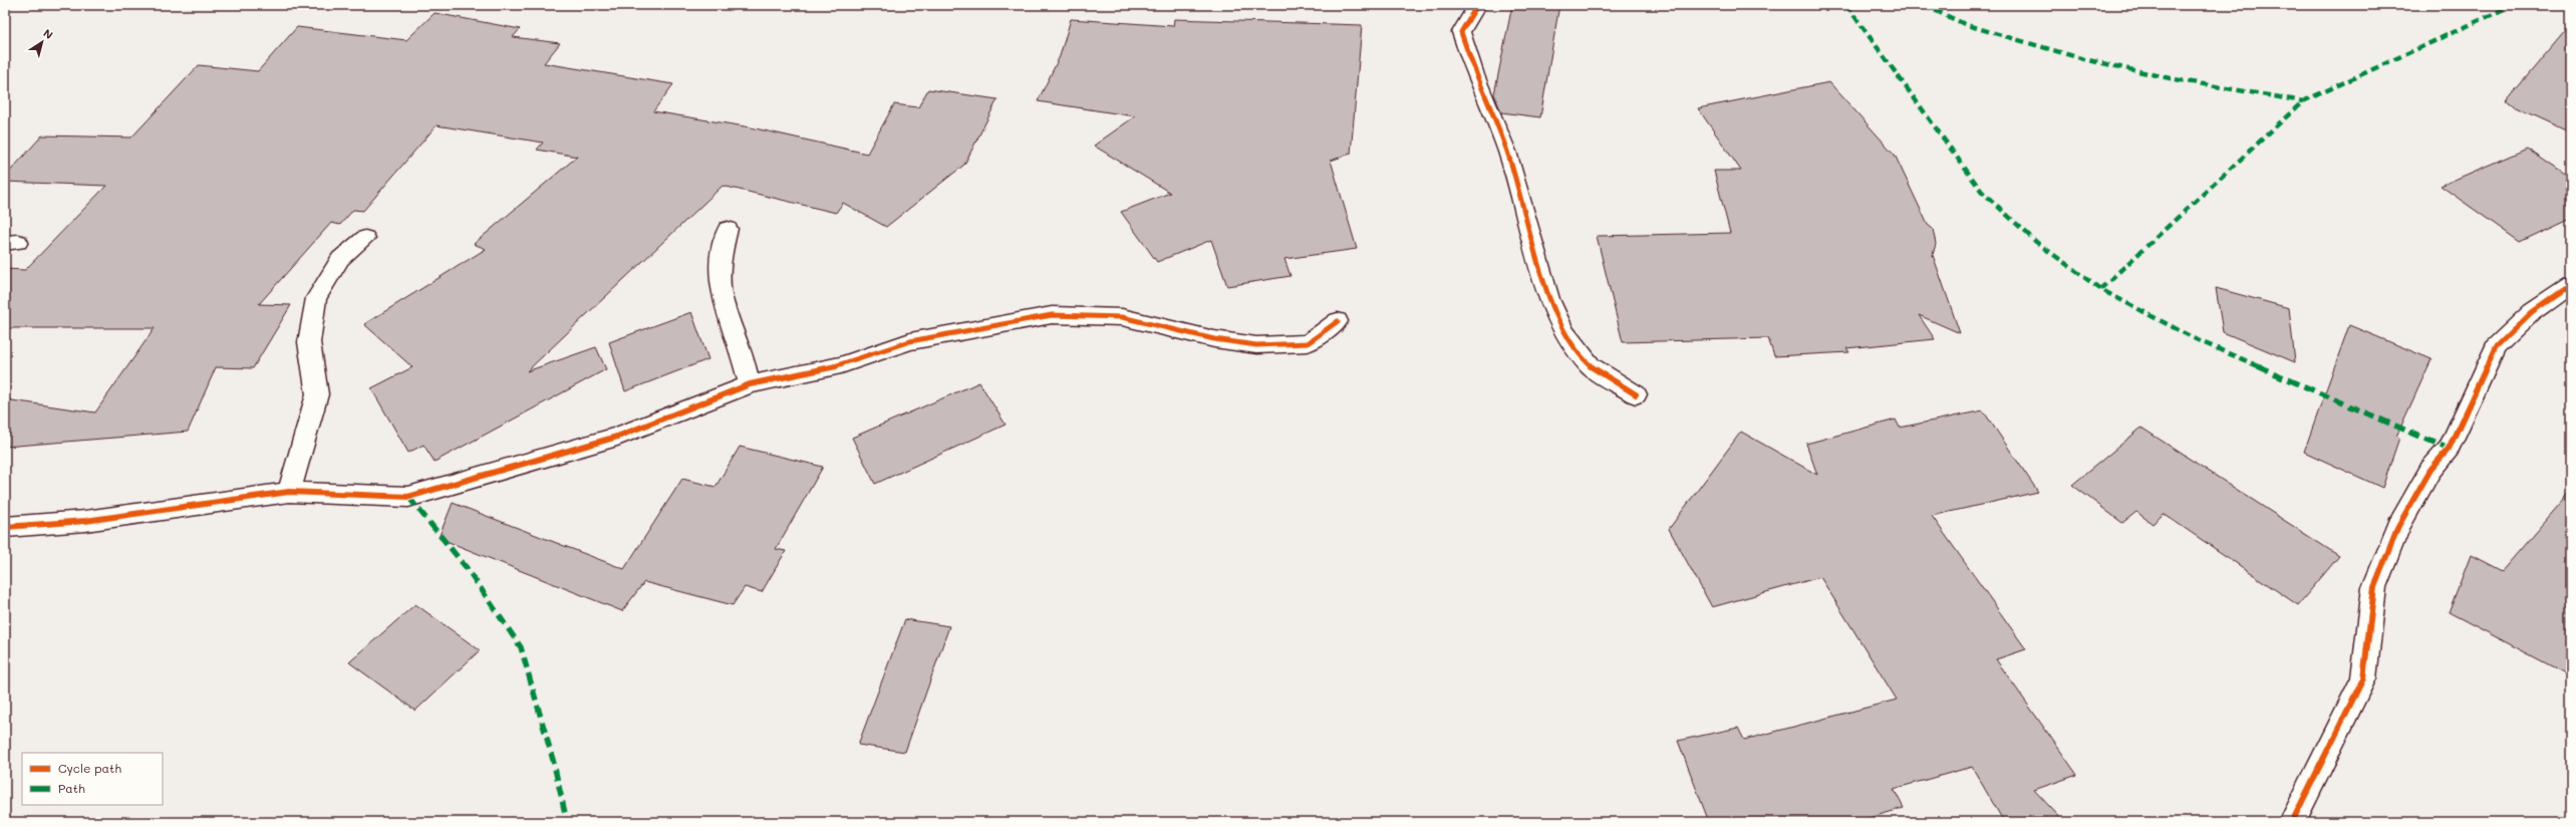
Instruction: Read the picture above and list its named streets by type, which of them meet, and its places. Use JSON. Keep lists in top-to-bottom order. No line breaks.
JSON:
{"legend":["Cycle path","Path"],"north":"top right"}
